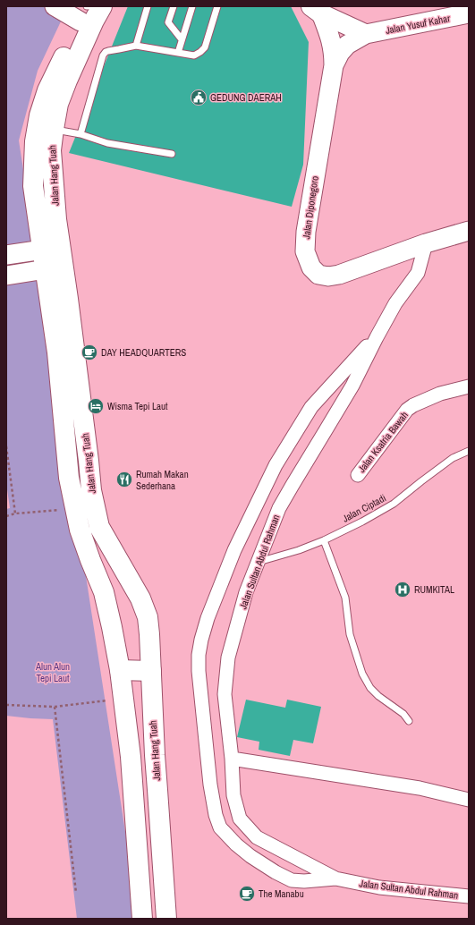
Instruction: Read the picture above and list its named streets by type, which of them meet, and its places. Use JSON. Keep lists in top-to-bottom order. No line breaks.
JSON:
{"streets":{"main road":["Jalan Yusuf Kahar","Jalan Hang Tuah","Jalan Diponegoro"],"street":["Jalan Ksatria Bawah","Jalan Sultan Abdul Rahman"],"lane":["Jalan Ciptadi"]},"crossings":[["Jalan Yusuf Kahar","Jalan Diponegoro"],["Jalan Diponegoro","Jalan Sultan Abdul Rahman"],["Jalan Ciptadi","Jalan Sultan Abdul Rahman"]],"parks":["Alun Alun Tepi Laut"],"places":{"public building":["GEDUNG DAERAH"],"cafe":["DAY HEADQUARTERS","The Manabu"],"hotel":["Wisma Tepi Laut"],"restaurant":["Rumah Makan Sederhana"],"hospital":["RUMKITAL"]}}
